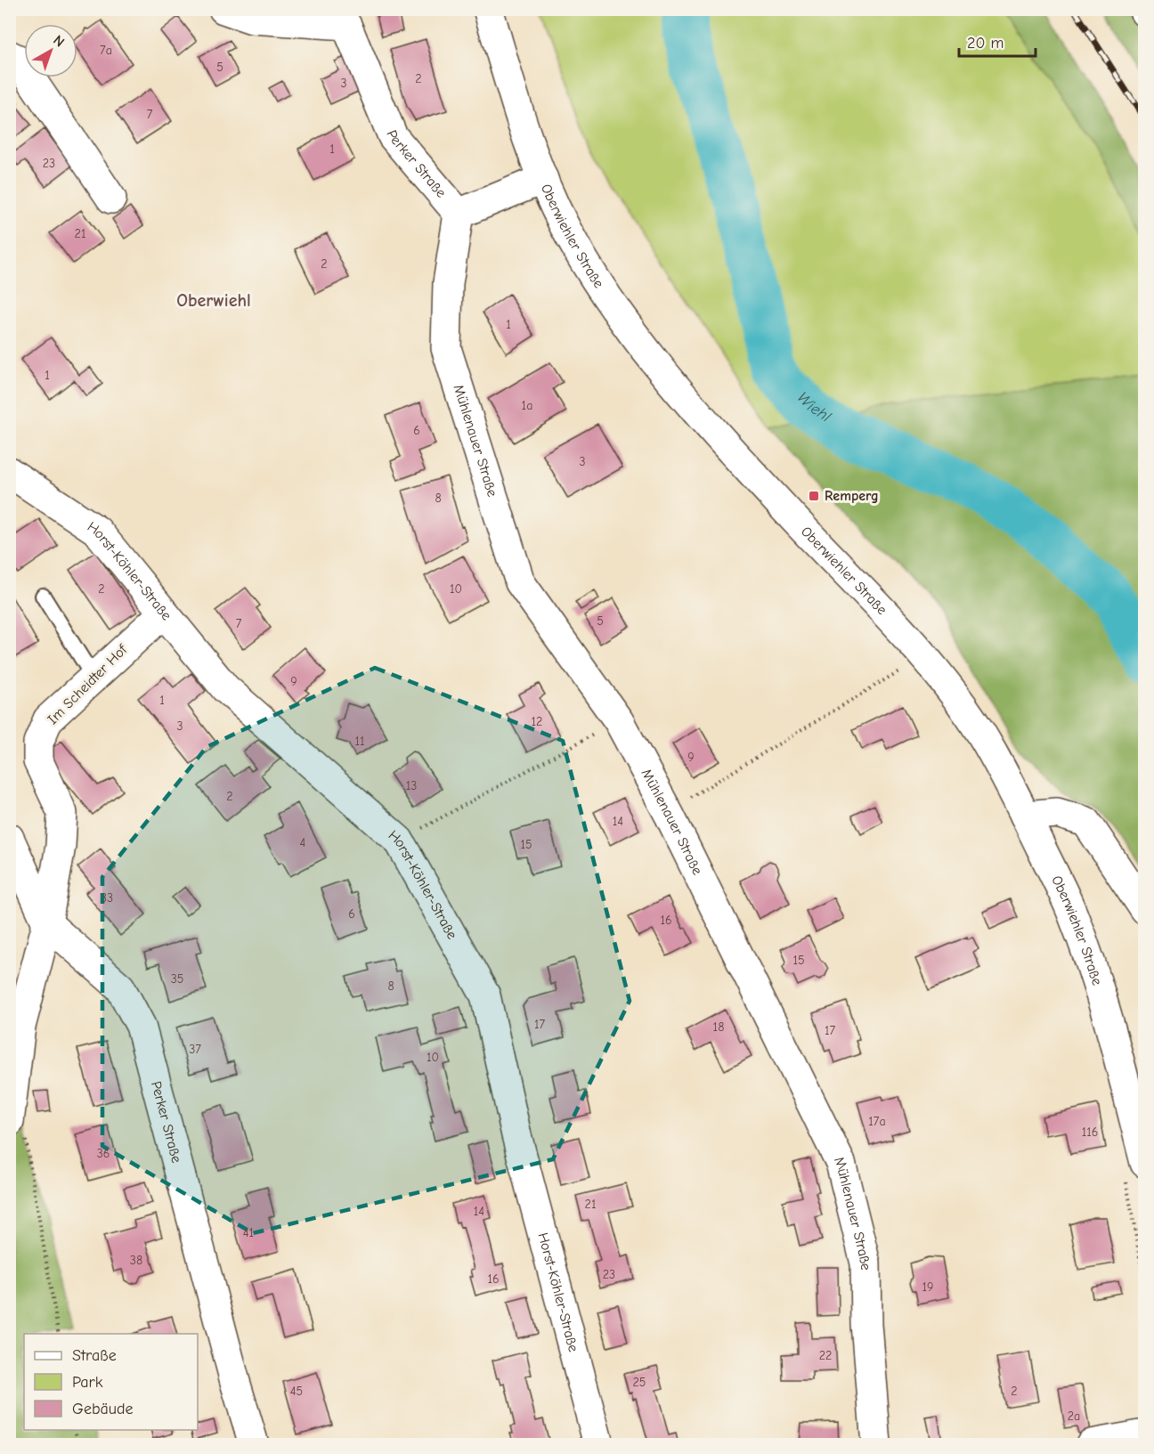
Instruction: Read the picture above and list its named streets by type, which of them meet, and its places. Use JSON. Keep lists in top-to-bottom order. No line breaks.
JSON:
{"streets":{"street":["Perker Straße","Oberwiehler Straße","Mühlenauer Straße","Horst-Köhler-Straße","Im Scheidter Hof"]},"crossings":[["Perker Straße","Mühlenauer Straße"],["Perker Straße","Im Scheidter Hof"],["Horst-Köhler-Straße","Im Scheidter Hof"]],"districts":["Oberwiehl"],"water":["Wiehl"],"places":{"transit":["Remperg"]},"house_numbers":["7a","5","2","3","7","1","23","21","2","1","1","1a","6","3","8","2","10","5","7","9","1","12","3","11","9","13","2","14","4","15","33","6","16","15","35","8","17","18","17","37","10","17a","116","36","21","14","41","38","23","16","19","22","25","45","2","2a"],"legend":["Straße","Park","Gebäude"],"scale_bar":"20 m","north":"top right"}
